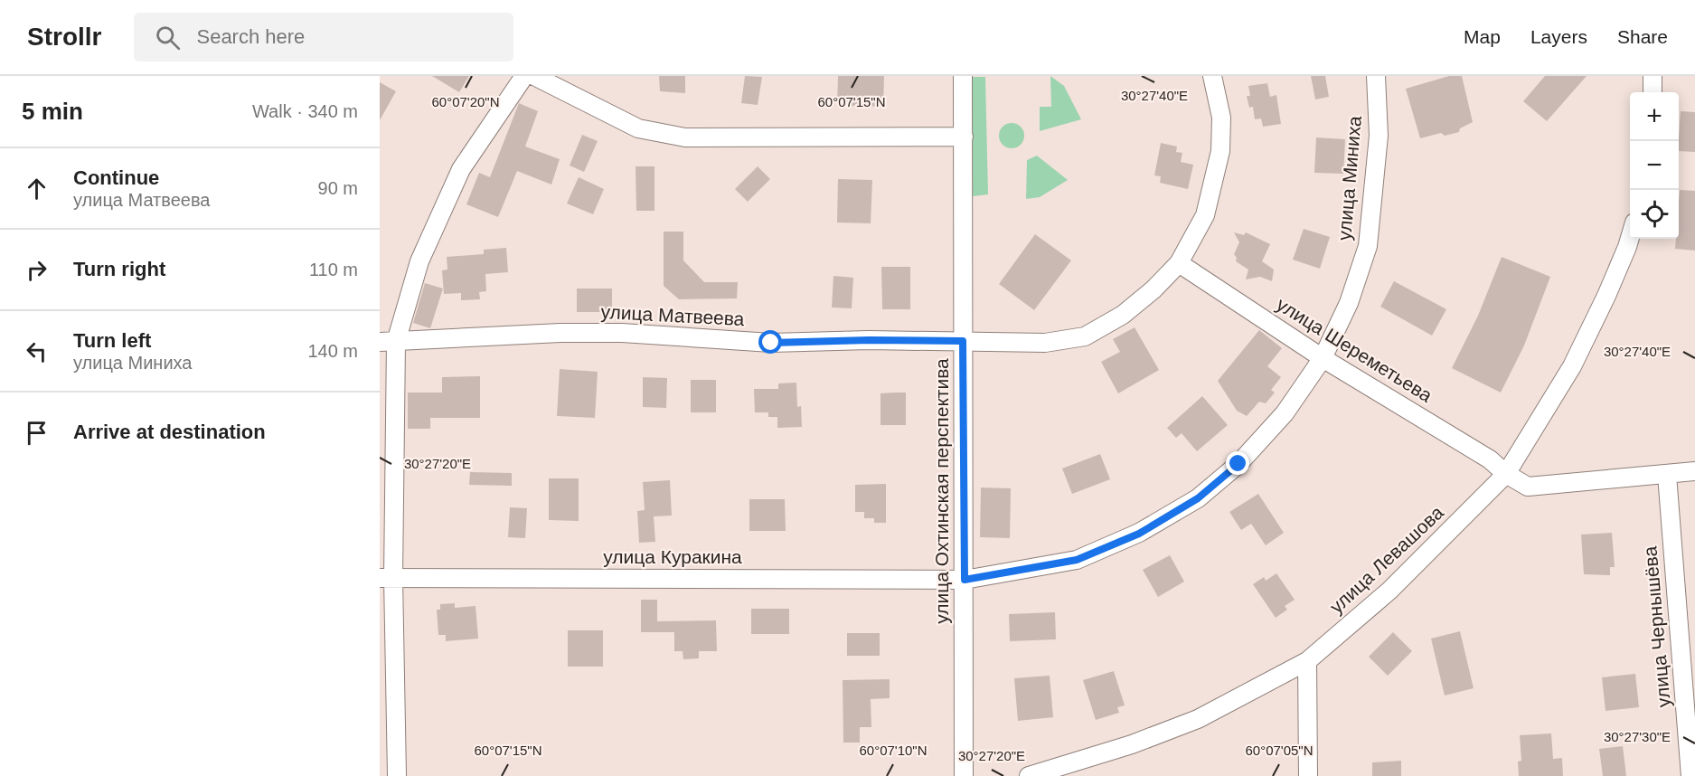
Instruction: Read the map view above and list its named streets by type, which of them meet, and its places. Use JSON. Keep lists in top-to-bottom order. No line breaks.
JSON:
{"streets":{"street":["улица Миниха","улица Матвеева","улица Шереметьева","улица Охтинская перспектива","улица Куракина","улица Левашова","улица Чернышёва"]},"crossings":[["улица Миниха","улица Шереметьева"],["улица Миниха","улица Охтинская перспектива"],["улица Миниха","улица Куракина"],["улица Матвеева","улица Шереметьева"],["улица Матвеева","улица Охтинская перспектива"],["улица Шереметьева","улица Левашова"],["улица Шереметьева","улица Чернышёва"],["улица Охтинская перспектива","улица Куракина"]],"page":{"header":"Strollr","search":"Search here","nav":["Map","Layers","Share"],"heading":["5 min","Walk · 340 m"],"map_buttons":["+","−"],"list":[["Continue","улица Матвеева","90 m"],["Turn right","110 m"],["Turn left","улица Миниха","140 m"],"Arrive at destination"]},"coordinates":["30°27'40\"E","60°07'20\"N","60°07'15\"N","30°27'20\"E","30°27'30\"E","60°07'10\"N","60°07'05\"N"]}
